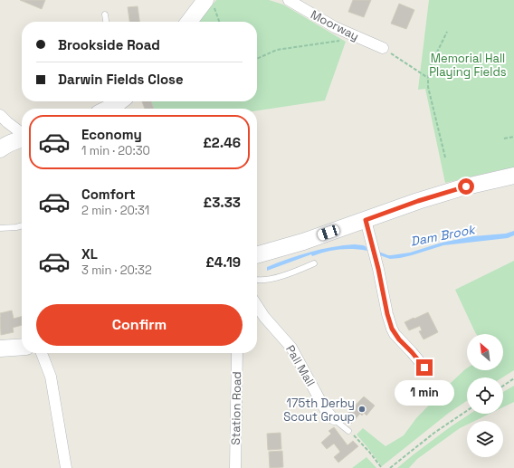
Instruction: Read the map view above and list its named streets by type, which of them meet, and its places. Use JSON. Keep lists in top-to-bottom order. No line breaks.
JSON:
{"streets":{"street":["Moorway","Pall Mall","Station Road"]},"water":["Dam Brook"],"parks":["Memorial Hall Playing Fields"],"places":["175th Derby Scout Group"],"north":"top left","page":{"banner":["Brookside Road","Darwin Fields Close"],"list":[{"name":"Economy","note":"1 min · 20:30","value":"£2.46"},{"name":"Comfort","note":"2 min · 20:31","value":"£3.33"},{"name":"XL","note":"3 min · 20:32","value":"£4.19"}],"buttons":"Confirm","bubble":"1 min"}}
